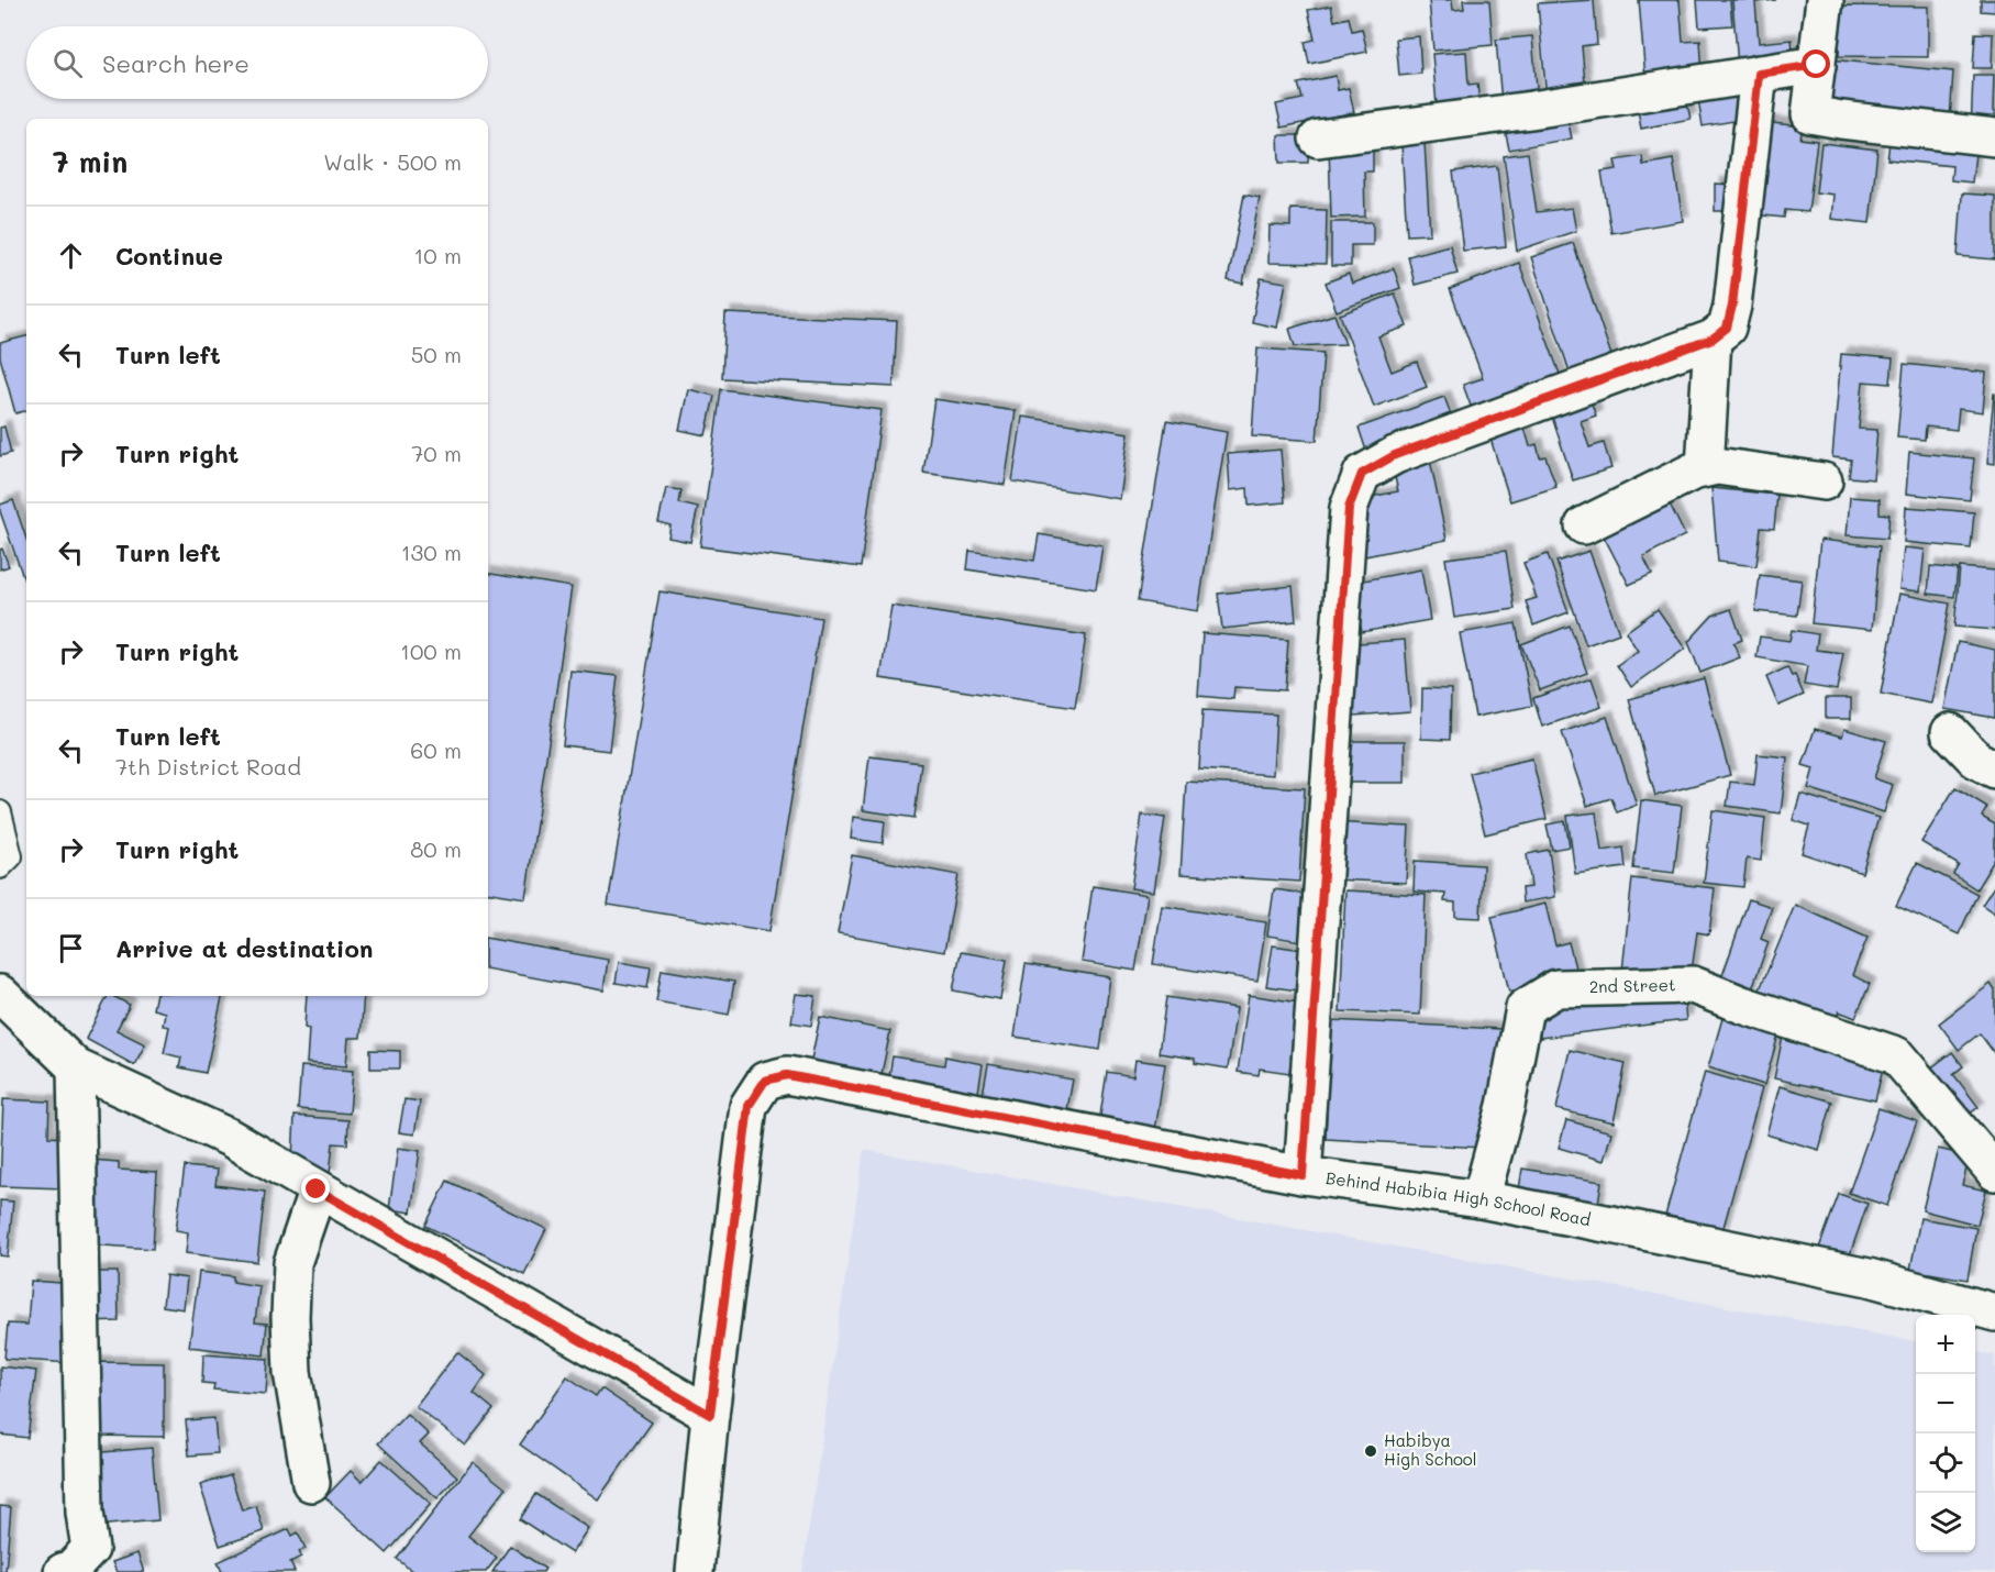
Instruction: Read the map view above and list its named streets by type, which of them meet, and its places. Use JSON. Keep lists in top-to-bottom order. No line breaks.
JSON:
{"streets":{"street":["2nd Street","Behind Habibia High School Road"]},"crossings":[["2nd Street","Behind Habibia High School Road"]],"places":["Habibya High School"],"page":{"search":"Search here","heading":["7 min","Walk · 500 m"],"list":[["Continue","10 m"],["Turn left","50 m"],["Turn right","70 m"],["Turn left","130 m"],["Turn right","100 m"],["Turn left","7th District Road","60 m"],["Turn right","80 m"],"Arrive at destination"],"map_buttons":["+","−"]}}
